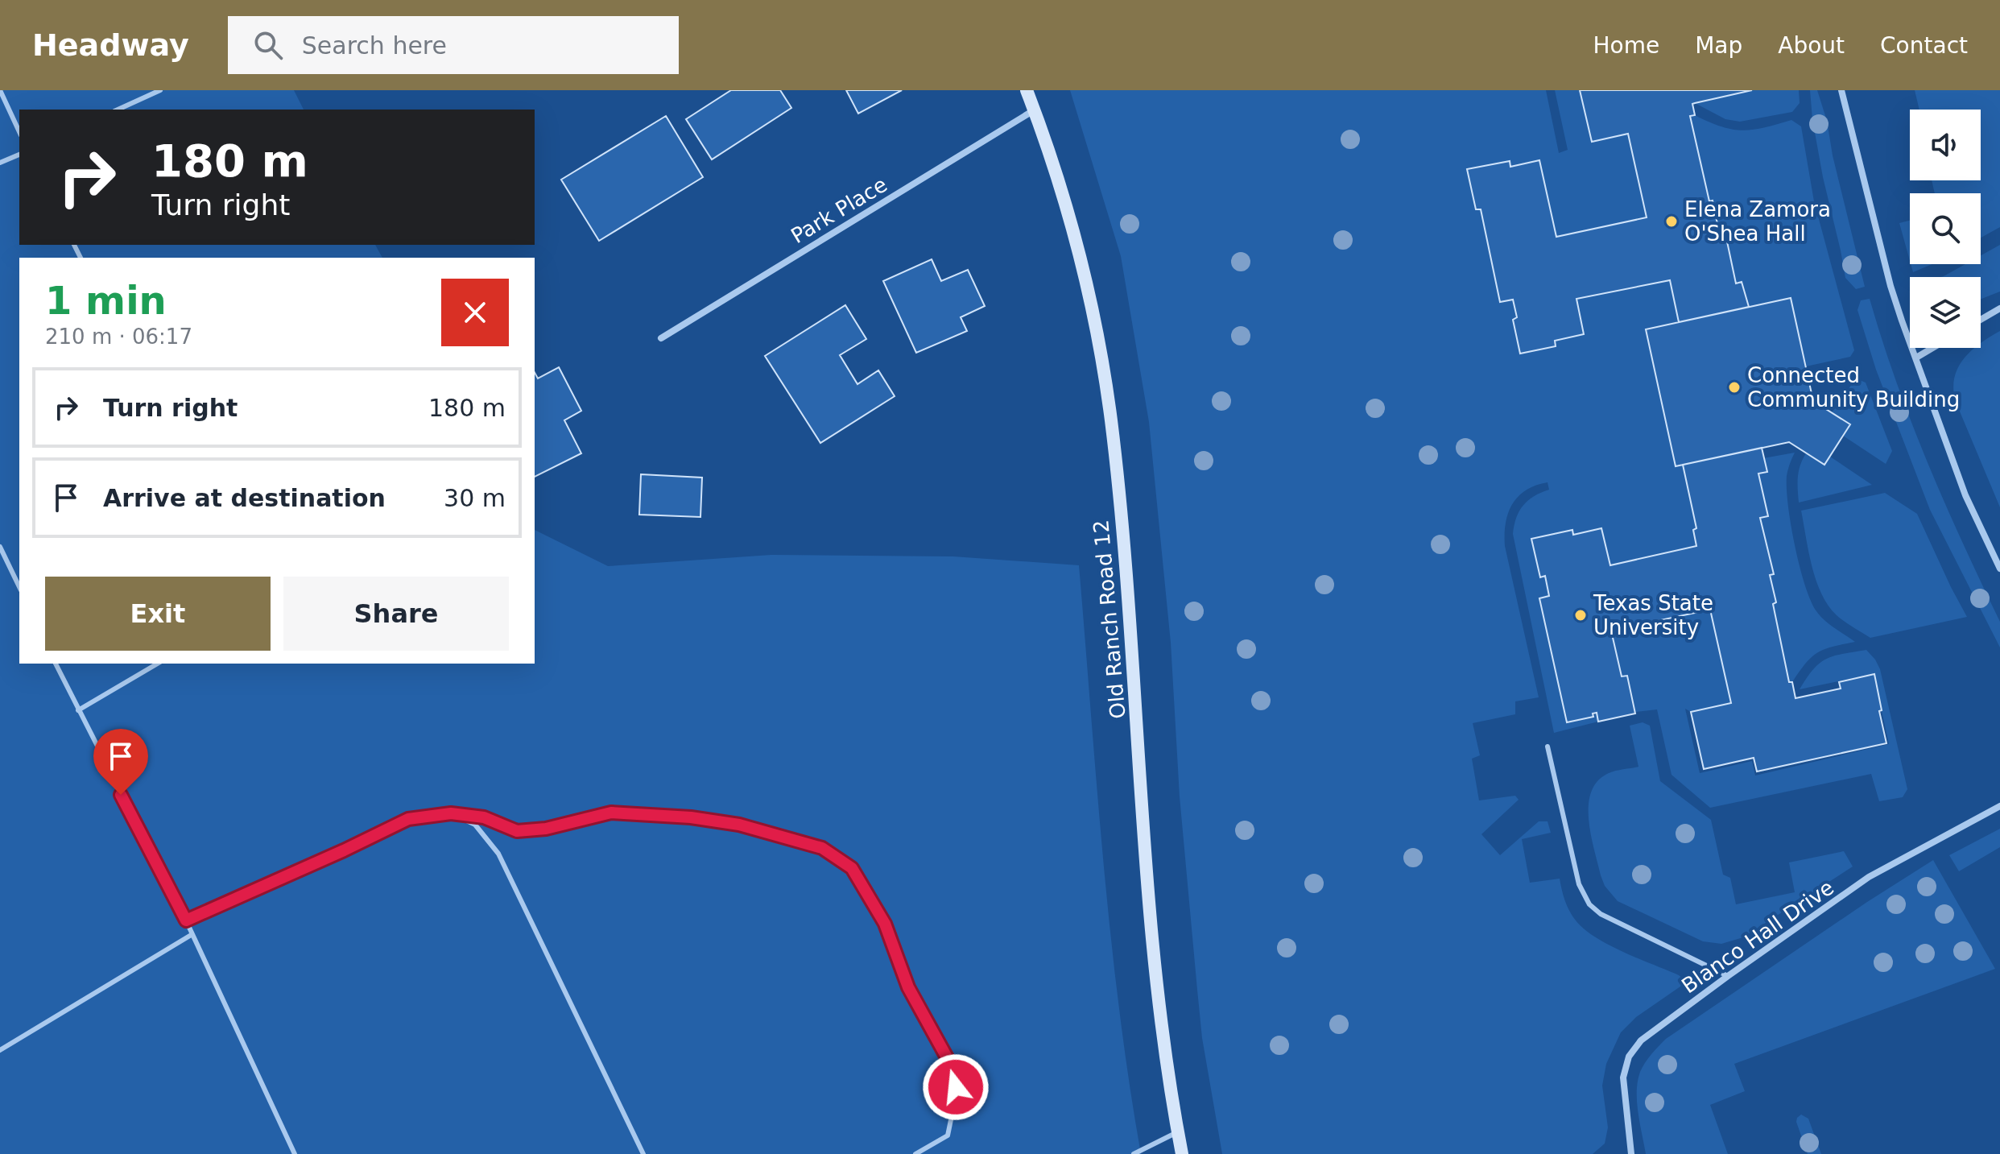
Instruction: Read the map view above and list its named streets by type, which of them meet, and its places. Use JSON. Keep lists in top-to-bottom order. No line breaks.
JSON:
{"streets":{"main road":["Old Ranch Road 12"],"street":["Park Place","Blanco Hall Drive"]},"crossings":[["Park Place","Old Ranch Road 12"]],"places":["Elena Zamora O'Shea Hall","Connected Community Building","Texas State University"],"page":{"header":"Headway","search":"Search here","nav":["Home","Map","About","Contact"],"turn":["180 m","Turn right"],"heading":["1 min","210 m · 06:17"],"list":[{"name":"Turn right","value":"180 m"},{"name":"Arrive at destination","value":"30 m"}],"buttons":["Exit","Share"]}}
